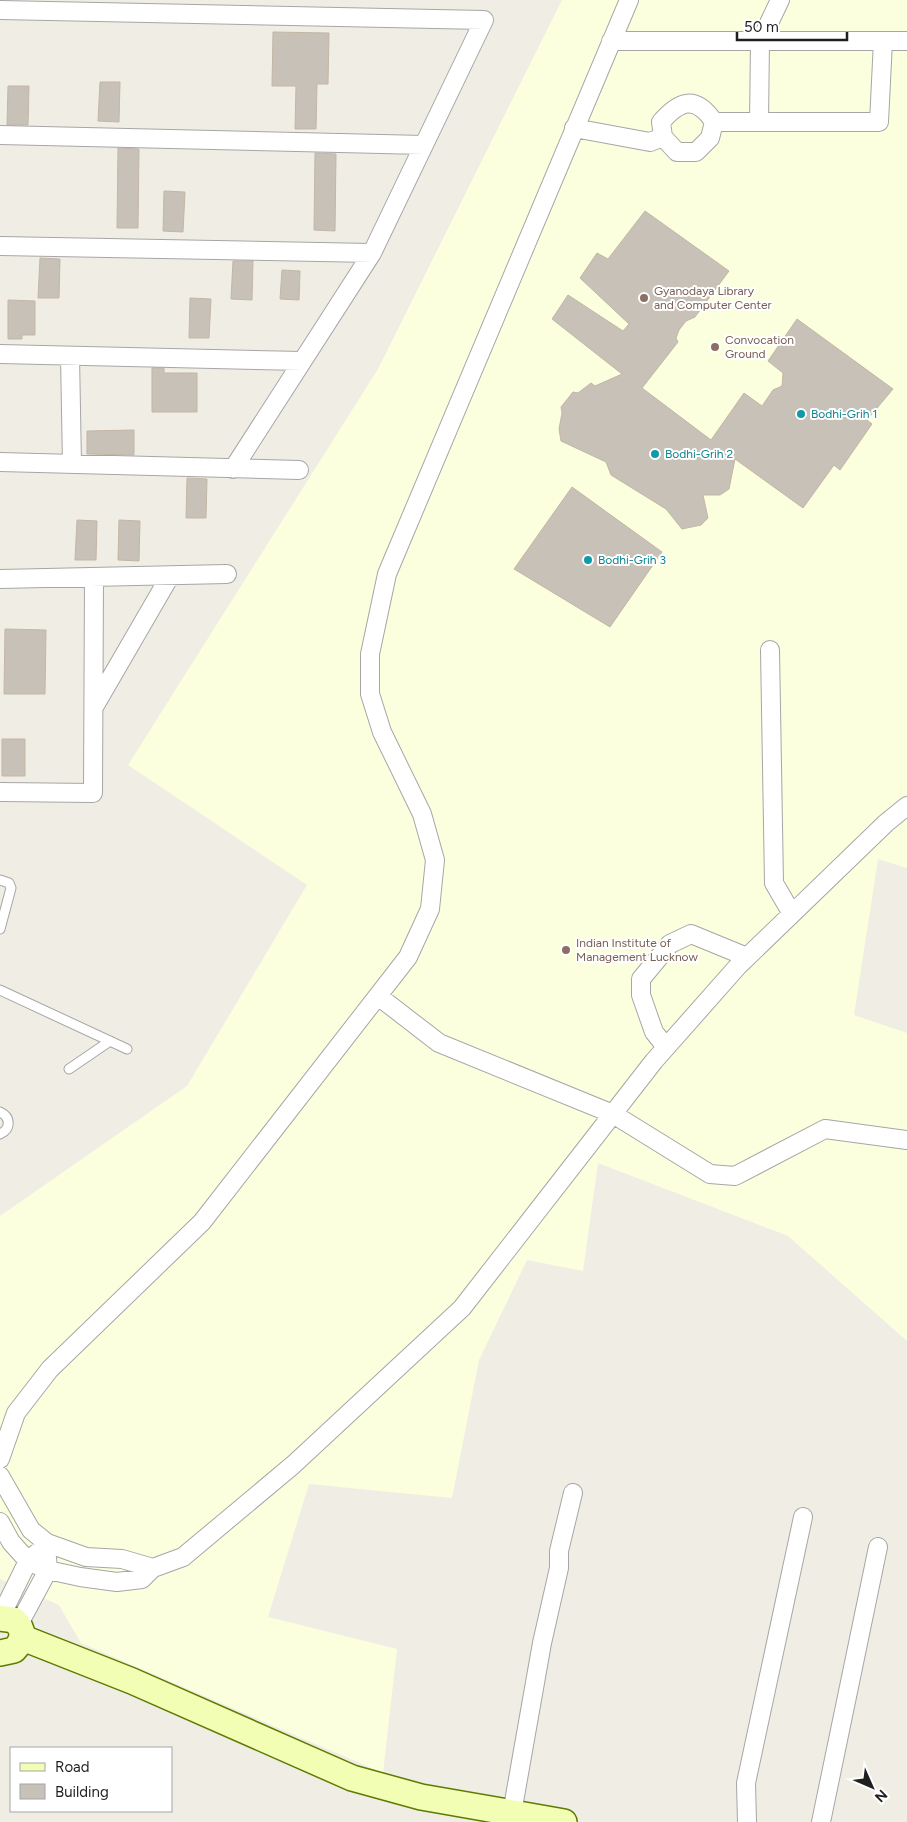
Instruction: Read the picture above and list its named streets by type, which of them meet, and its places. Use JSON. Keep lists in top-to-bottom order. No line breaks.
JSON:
{"places":["Gyanodaya Library and Computer Center","Convocation Ground","Bodhi-Grih 1","Bodhi-Grih 2","Bodhi-Grih 3","Indian Institute of Management Lucknow"],"legend":["Road","Building"],"scale_bar":"50 m","north":"bottom right"}
